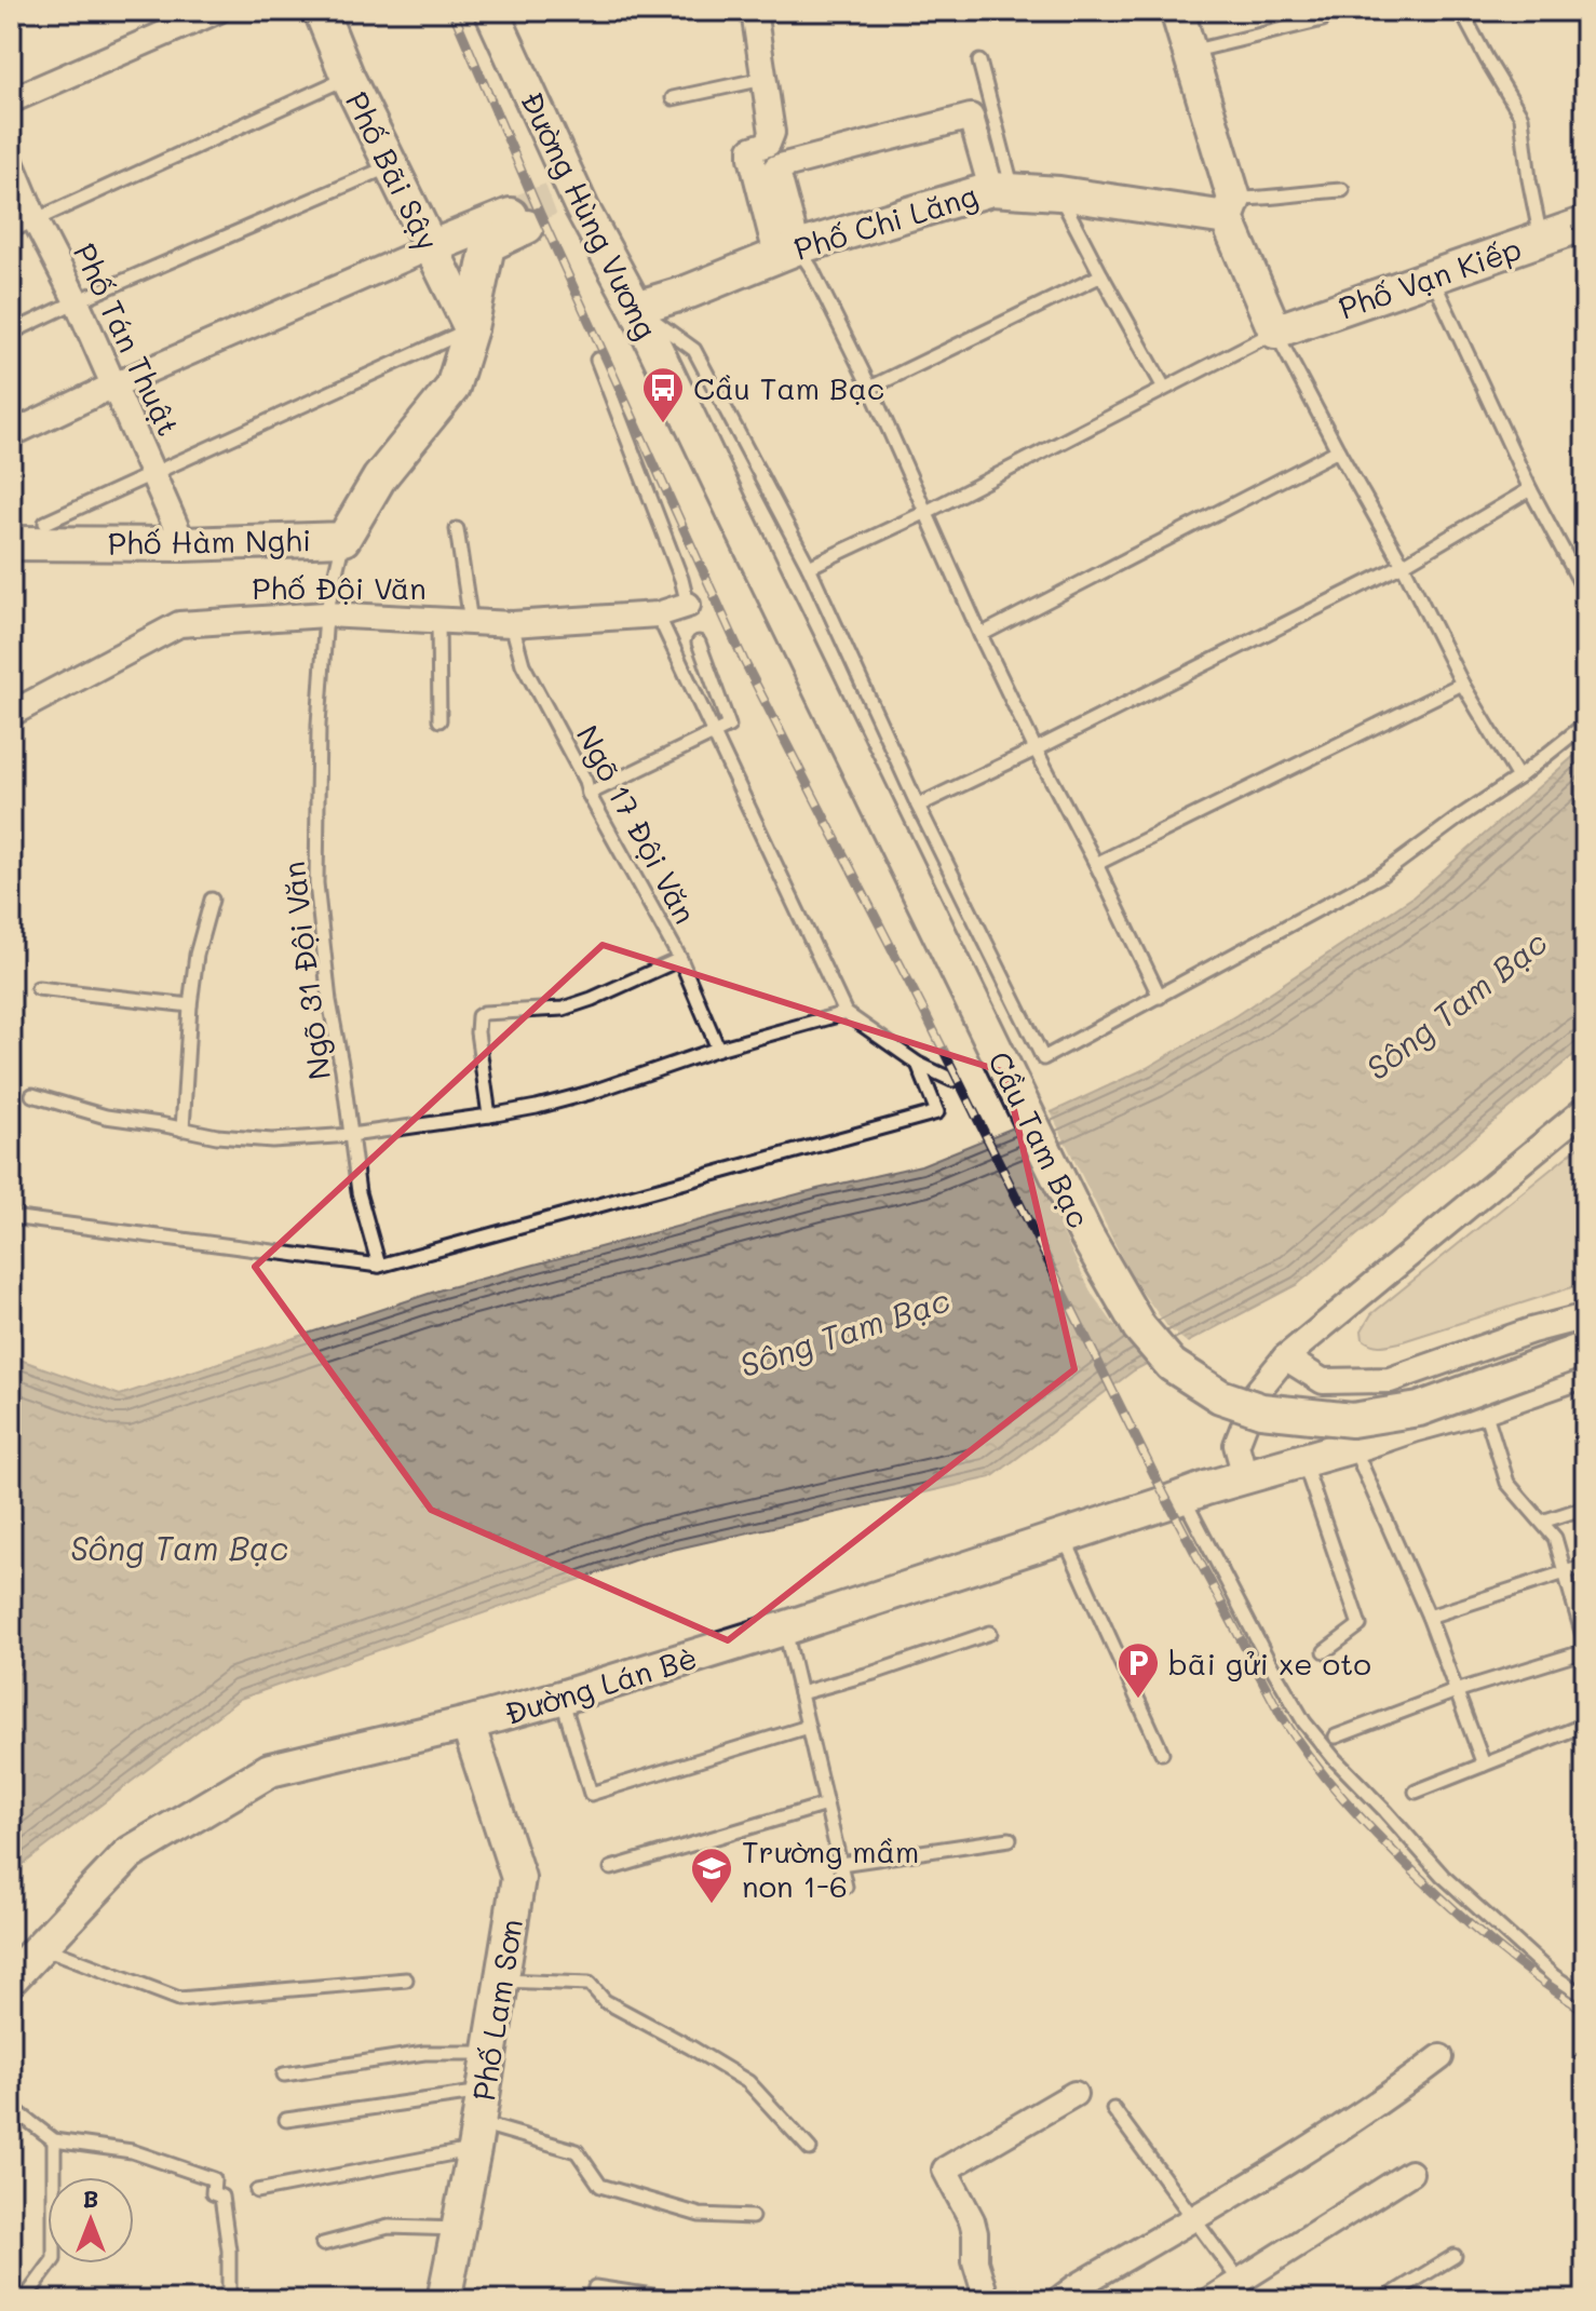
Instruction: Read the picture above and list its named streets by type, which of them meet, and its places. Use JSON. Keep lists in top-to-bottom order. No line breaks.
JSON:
{"streets":{"main road":["Phố Bãi Sậy","Đường Hùng Vương","Phố Chi Lăng","Phố Vạn Kiếp","Phố Hàm Nghi","Cầu Tam Bạc","Đường Lán Bè","Phố Lam Sơn"],"street":["Phố Tán Thuật","Phố Đội Văn"],"lane":["Ngõ 17 Đội Văn","Ngõ 31 Đội Văn"]},"crossings":[["Phố Bãi Sậy","Phố Hàm Nghi"],["Đường Hùng Vương","Phố Chi Lăng"],["Đường Hùng Vương","Cầu Tam Bạc"],["Phố Tán Thuật","Phố Hàm Nghi"],["Phố Hàm Nghi","Ngõ 31 Đội Văn"],["Phố Đội Văn","Ngõ 17 Đội Văn"],["Phố Đội Văn","Ngõ 31 Đội Văn"],["Đường Lán Bè","Phố Lam Sơn"]],"water":["Sông Tam Bạc"],"places":{"bus stop":["Cầu Tam Bạc"],"parking":["bãi gửi xe oto"],"school or university":["Trường mầm non 1-6"]},"north":"top"}
